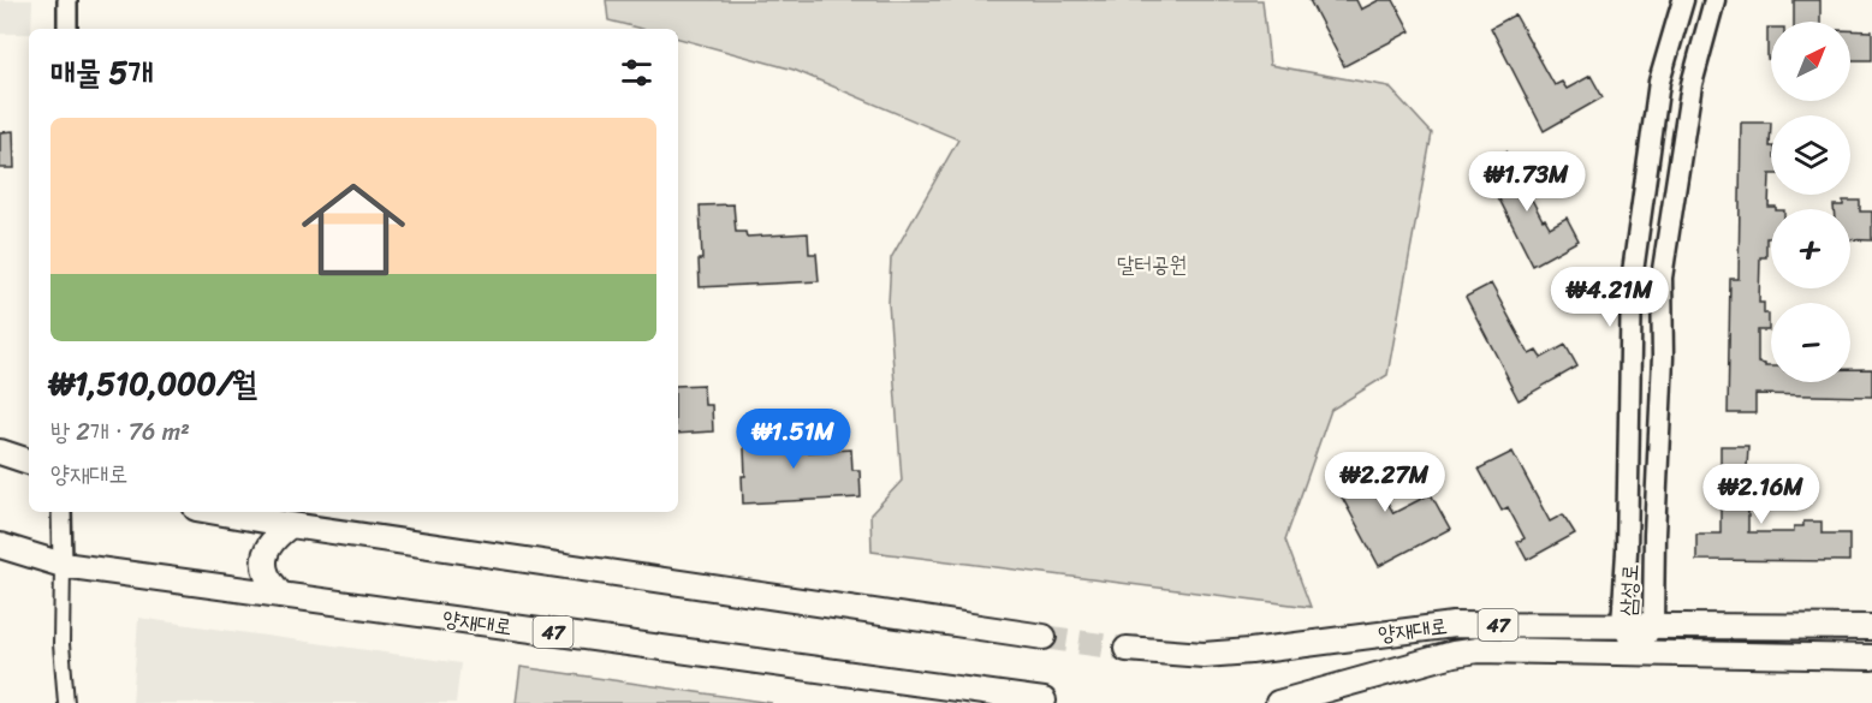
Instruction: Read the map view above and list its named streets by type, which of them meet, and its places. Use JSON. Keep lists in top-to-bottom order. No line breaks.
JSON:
{"streets":{"main road":["삼성로","양재대로","47"]},"crossings":[["삼성로","양재대로"]],"parks":["달터공원"],"north":"top right","page":{"map_buttons":["+","−"],"heading":"매물 5개","list":[{"name":"₩1,510,000/월","note":"방 2개 · 76 m² · 양재대로"}],"price":["₩1.73M","₩4.21M","₩1.51M","₩2.27M","₩2.16M"]}}
